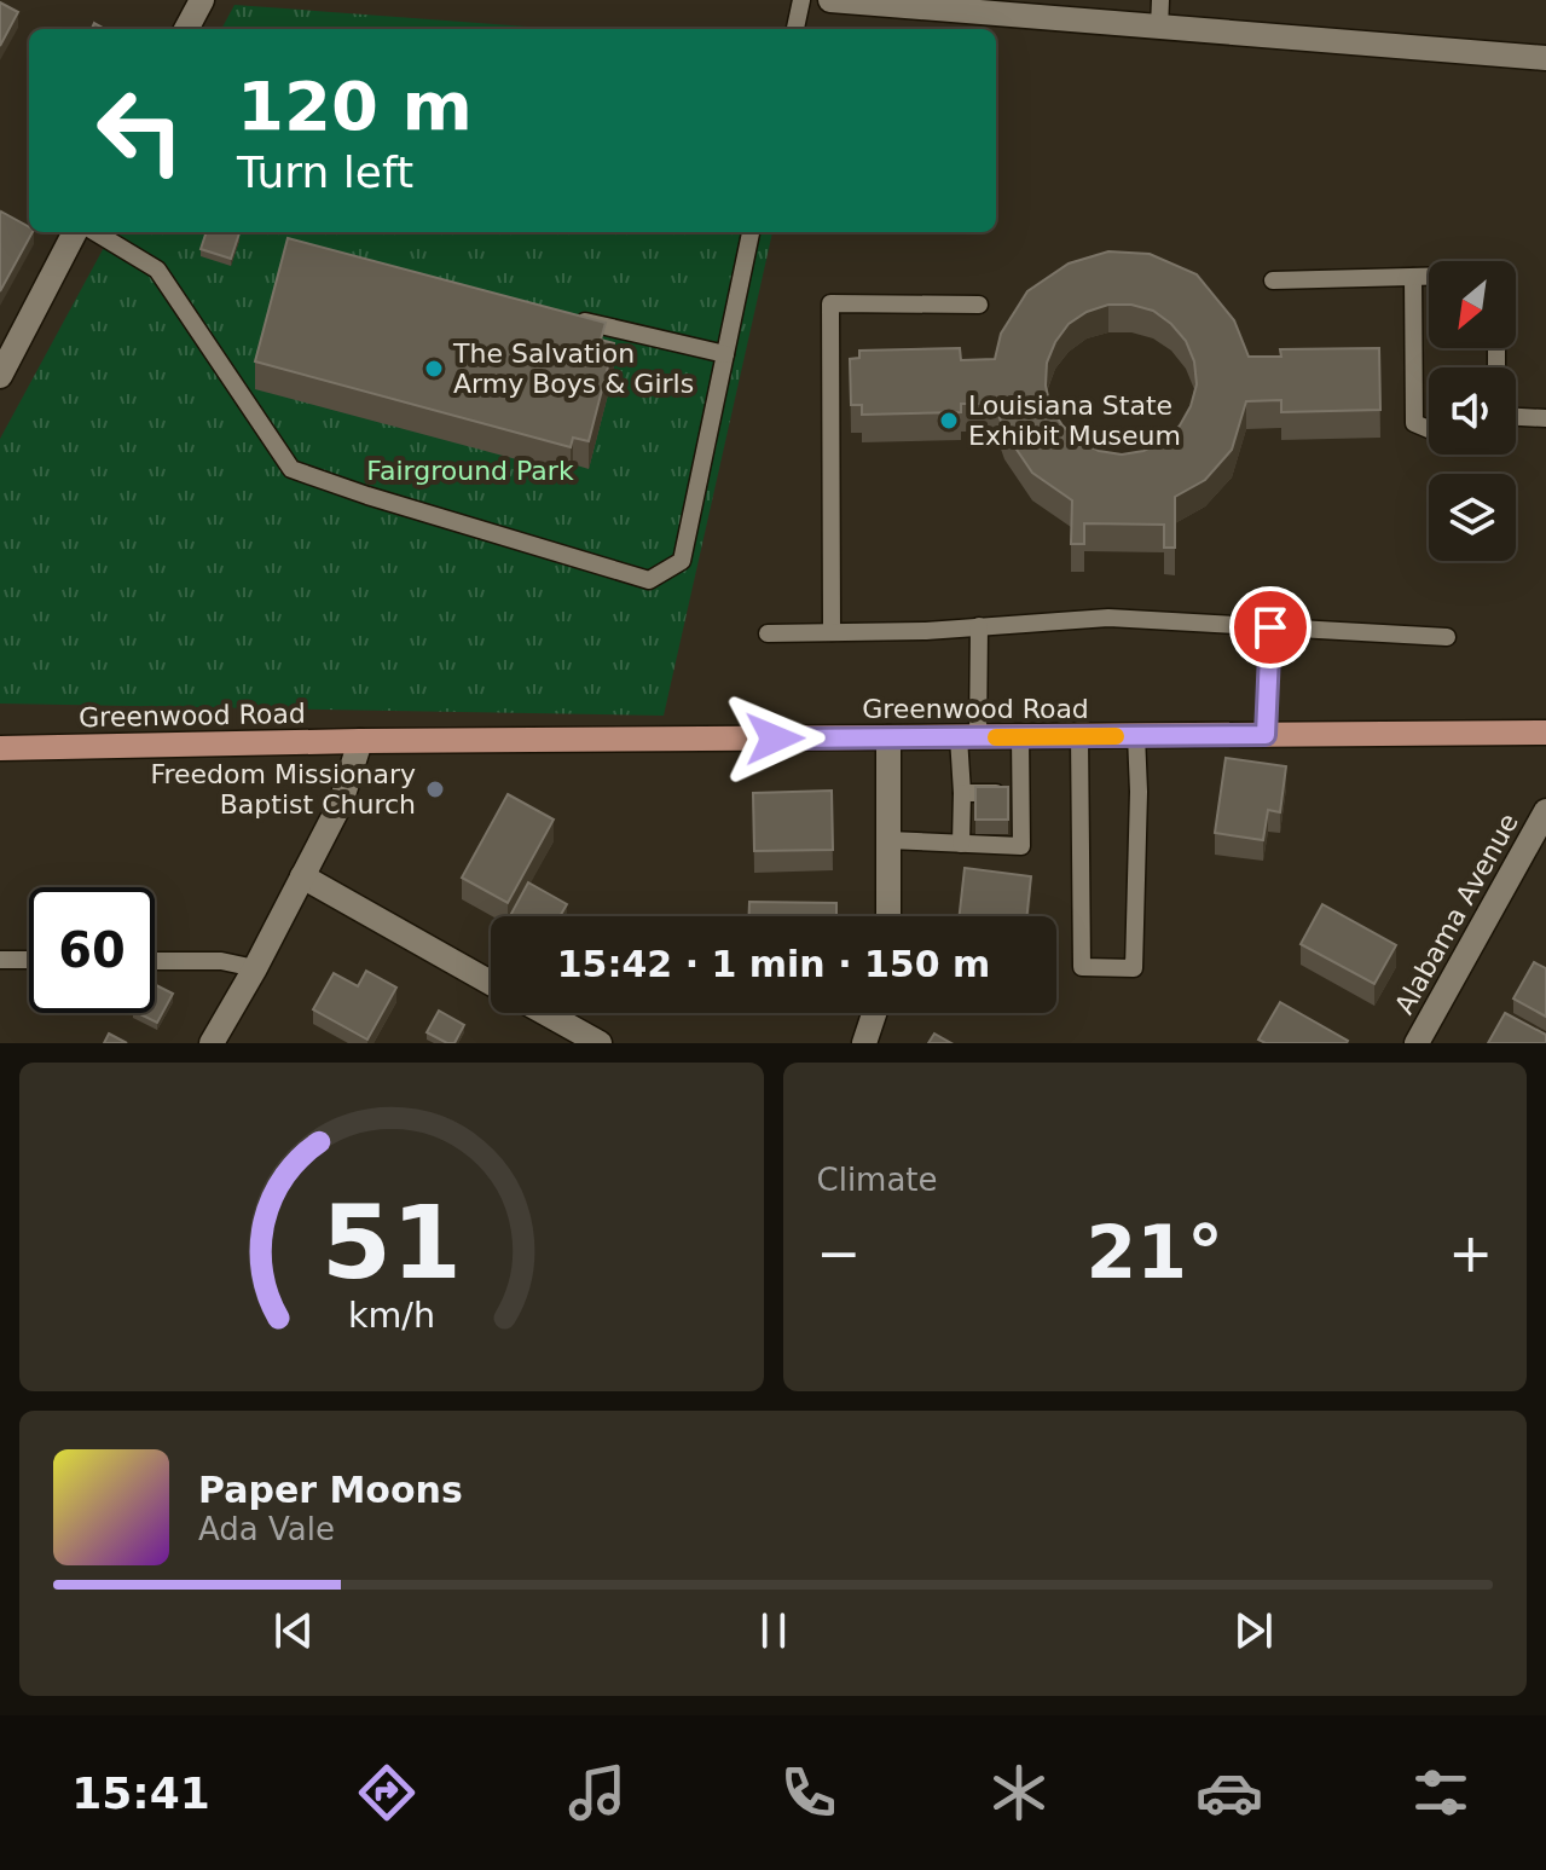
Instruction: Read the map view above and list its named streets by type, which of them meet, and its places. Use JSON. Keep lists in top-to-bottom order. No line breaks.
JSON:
{"streets":{"main road":["Greenwood Road"],"street":["Alabama Avenue"]},"parks":["Fairground Park"],"places":["The Salvation Army Boys & Girls","Louisiana State Exhibit Museum","Freedom Missionary Baptist Church"],"north":"bottom left","page":{"turn":["120 m","Turn left"],"limit":"60","trip":"15:42 · 1 min · 150 m","tile":"Climate","heat":["−","21°","+"],"song":["Paper Moons","Ada Vale"],"tabs":"15:41","gauge":["51","km/h"]}}
